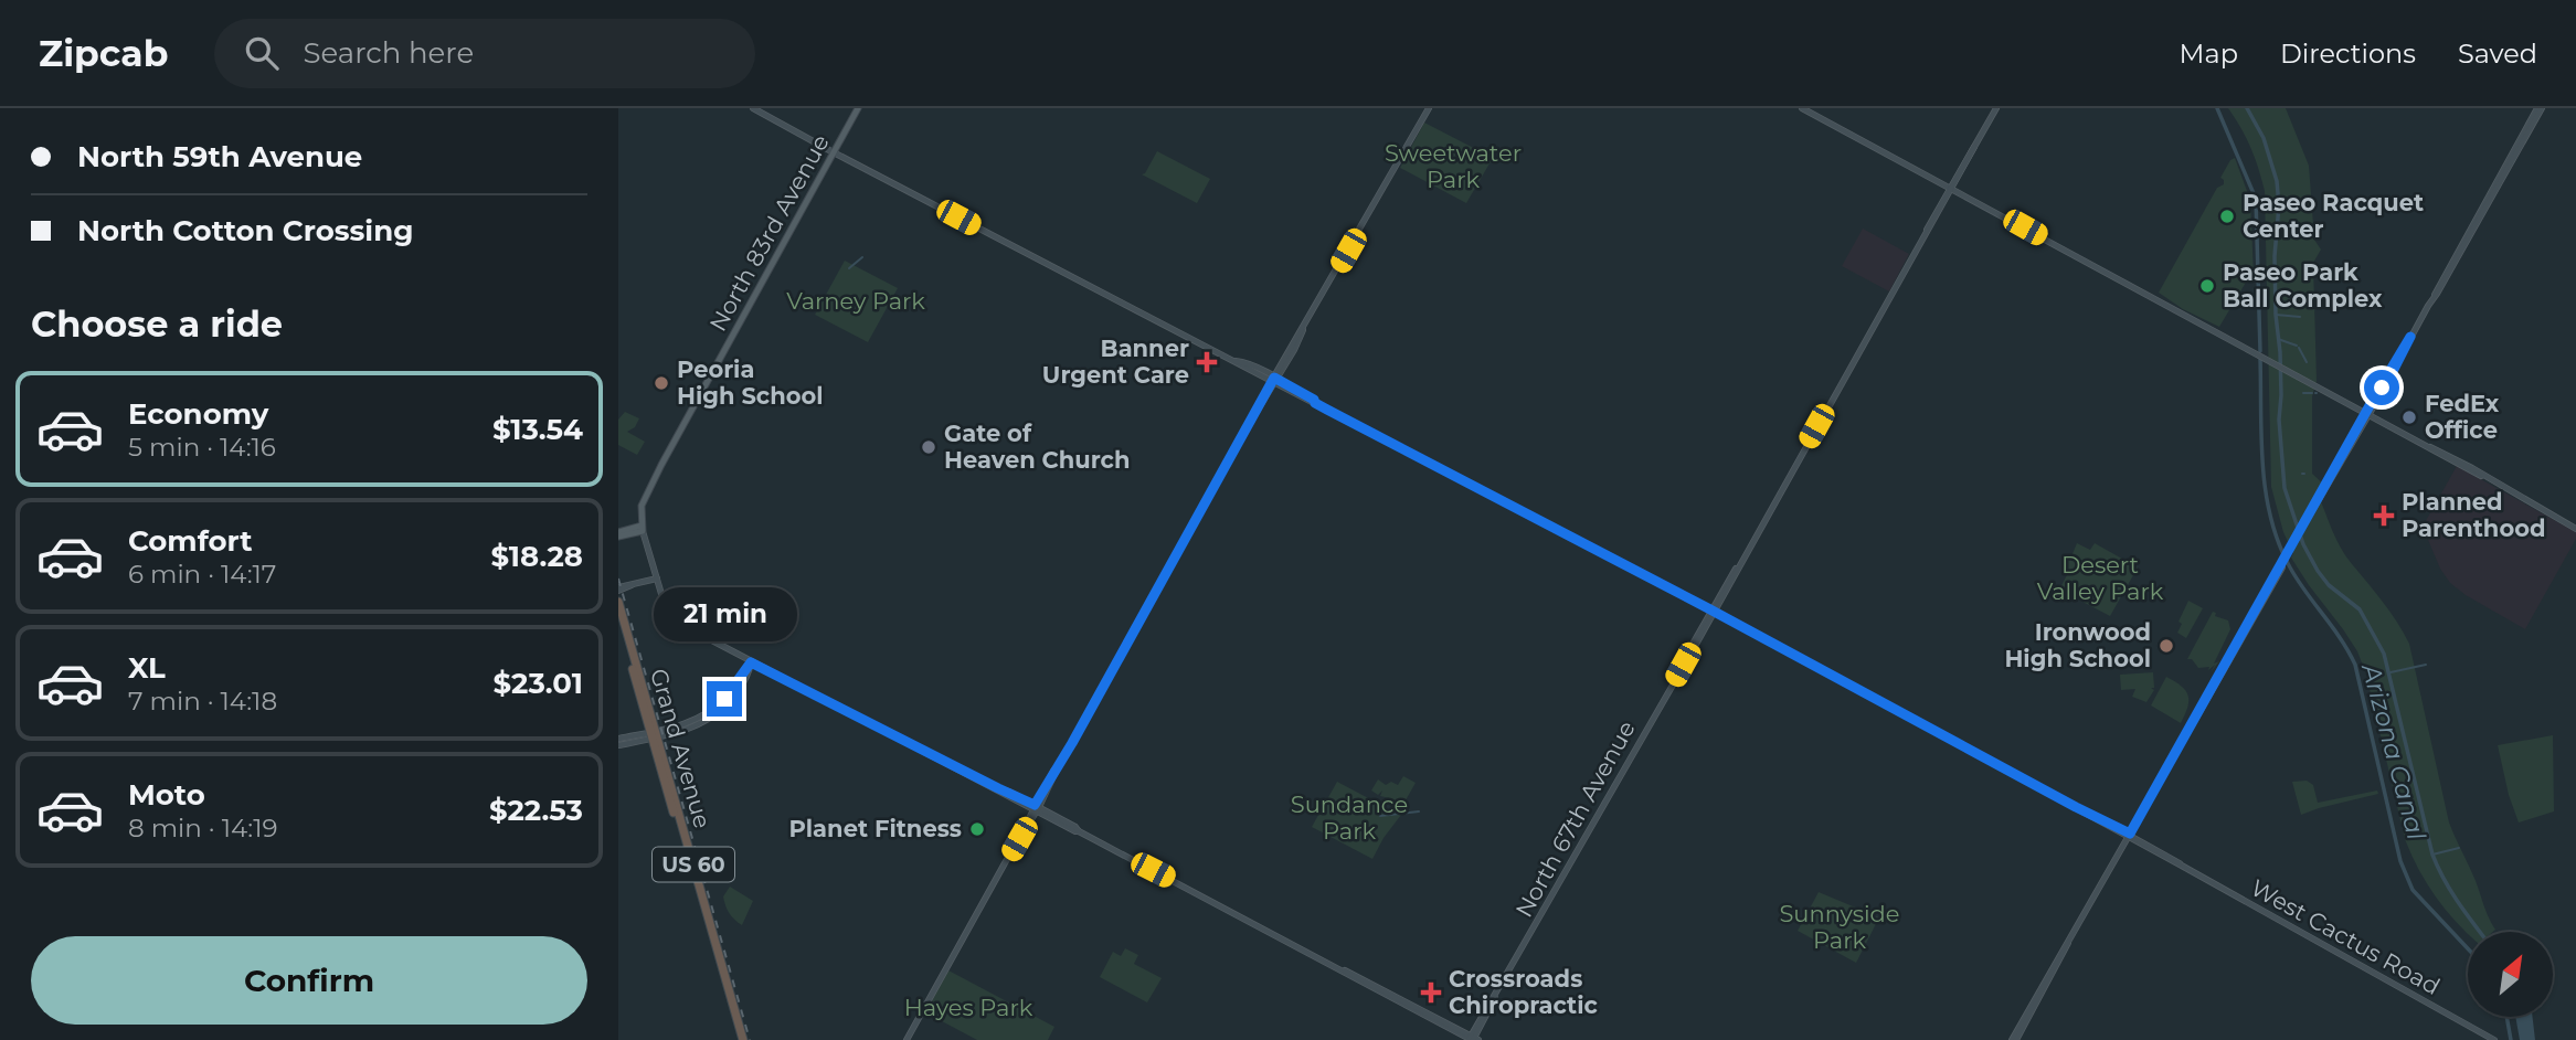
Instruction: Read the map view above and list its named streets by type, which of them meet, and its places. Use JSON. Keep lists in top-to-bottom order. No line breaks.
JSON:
{"streets":{"highway":["Grand Avenue","US 60"],"main road":["North 83rd Avenue","North 67th Avenue","West Cactus Road"]},"crossings":[["North 83rd Avenue","West Cactus Road"],["North 67th Avenue","West Cactus Road"]],"water":["Arizona Canal"],"parks":["Sweetwater Park","Varney Park","Desert Valley Park","Sundance Park","Sunnyside Park","Hayes Park"],"places":{"other":["Paseo Racquet Center","Paseo Park Ball Complex","Peoria High School","FedEx Office","Gate of Heaven Church","Ironwood High School","Planet Fitness"],"health":["Banner Urgent Care","Planned Parenthood","Crossroads Chiropractic"]},"north":"top right","page":{"header":"Zipcab","search":"Search here","nav":["Map","Directions","Saved"],"banner":["North 59th Avenue","North Cotton Crossing"],"heading":"Choose a ride","list":[{"name":"Economy","note":"5 min · 14:16","value":"$13.54"},{"name":"Comfort","note":"6 min · 14:17","value":"$18.28"},{"name":"XL","note":"7 min · 14:18","value":"$23.01"},{"name":"Moto","note":"8 min · 14:19","value":"$22.53"}],"bubble":"21 min","buttons":"Confirm"}}
